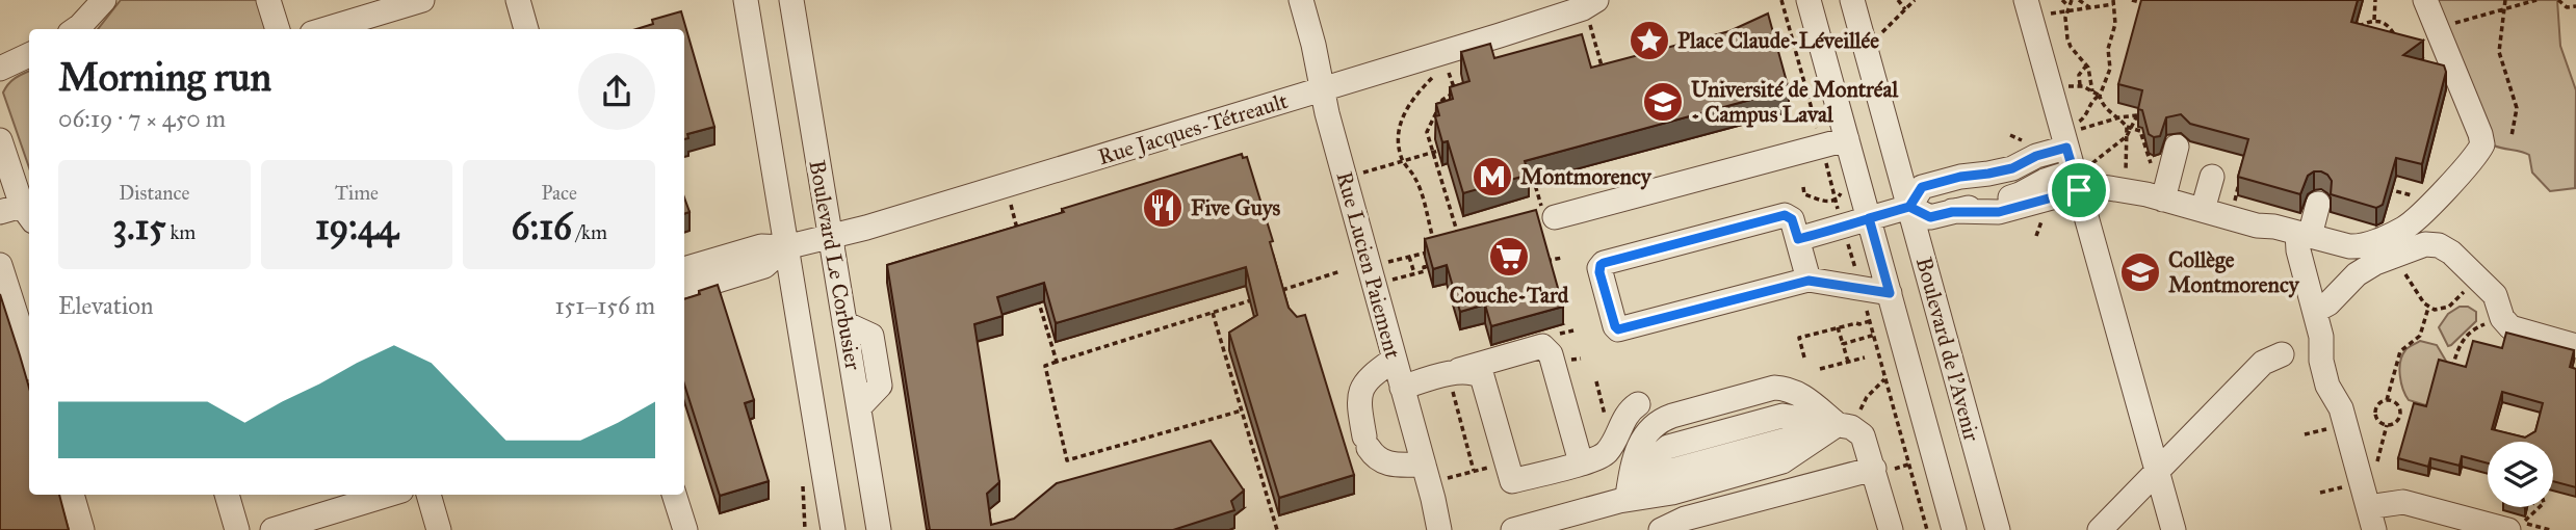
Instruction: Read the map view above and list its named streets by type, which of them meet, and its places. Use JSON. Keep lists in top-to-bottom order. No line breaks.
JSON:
{"streets":{"street":["Rue Jacques-Tétreault","Boulevard Le Corbusier","Rue Lucien Paiement","Boulevard de l'Avenir"]},"crossings":[["Rue Jacques-Tétreault","Boulevard Le Corbusier"],["Rue Jacques-Tétreault","Rue Lucien Paiement"]],"places":{"place":["Place Claude-Léveillée"],"school or university":["Université de Montréal - Campus Laval","Collège Montmorency"],"metro station":["Montmorency"],"restaurant":["Five Guys"],"supermarket":["Couche-Tard"]},"page":{"heading":["Morning run","06:19 · 7 × 450 m"],"stats":[["Distance","3.15 km"],["Time","19:44"],["Pace","6:16 /km"]],"chart":["Elevation","151–156 m"]}}
